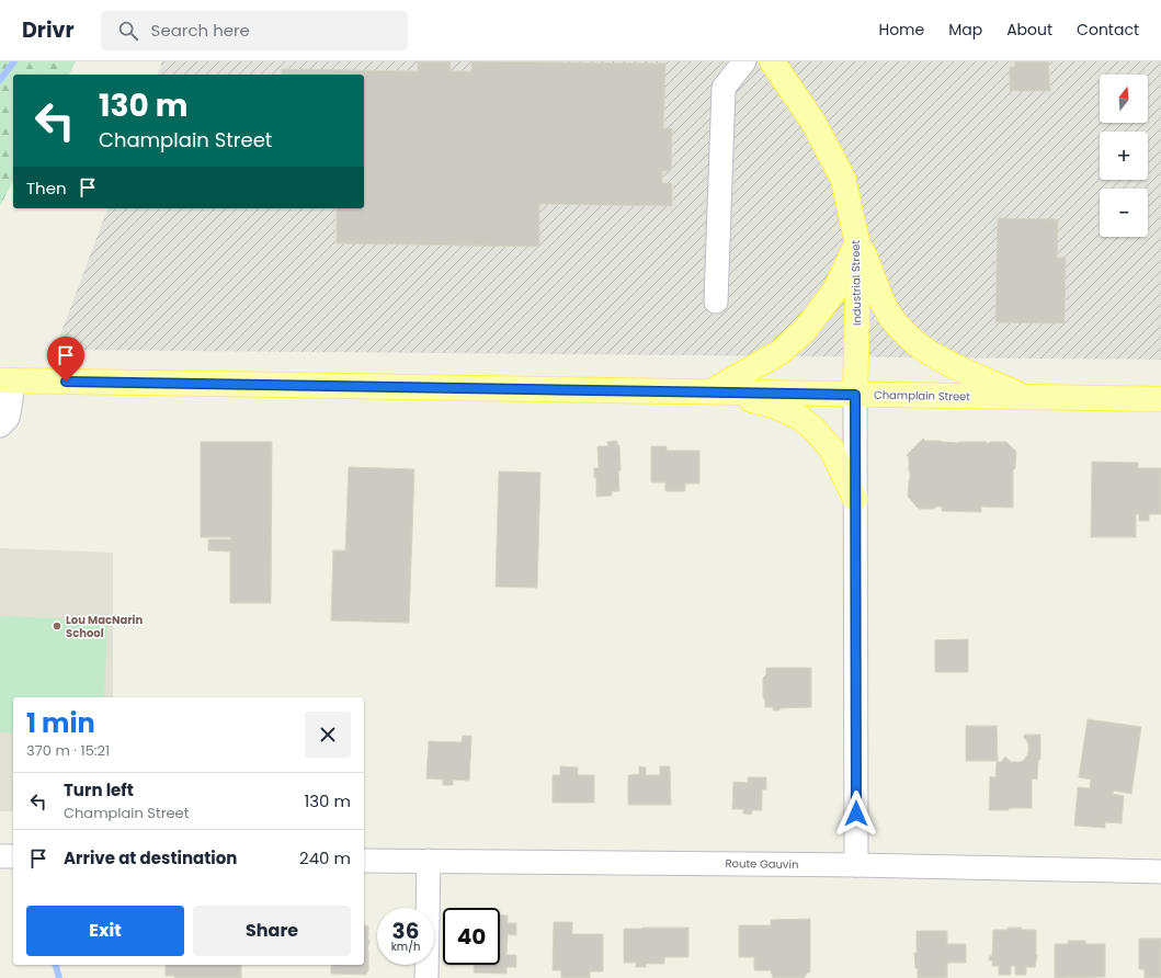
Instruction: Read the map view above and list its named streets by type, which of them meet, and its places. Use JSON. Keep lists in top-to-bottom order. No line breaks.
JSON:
{"streets":{"main road":["Industrial Street","Champlain Street"],"street":["Route Gauvin"]},"crossings":[["Industrial Street","Champlain Street"]],"places":["Lou MacNarin School"],"north":"top","page":{"header":"Drivr","search":"Search here","nav":["Home","Map","About","Contact"],"map_buttons":["+","−"],"turn":["130 m","Champlain Street"],"then":"Then","heading":["1 min","370 m · 15:21"],"list":[{"name":"Turn left","note":"Champlain Street","value":"130 m"},{"name":"Arrive at destination","value":"240 m"}],"buttons":["Exit","Share"],"speed":"36 km/h","limit":"40"}}
